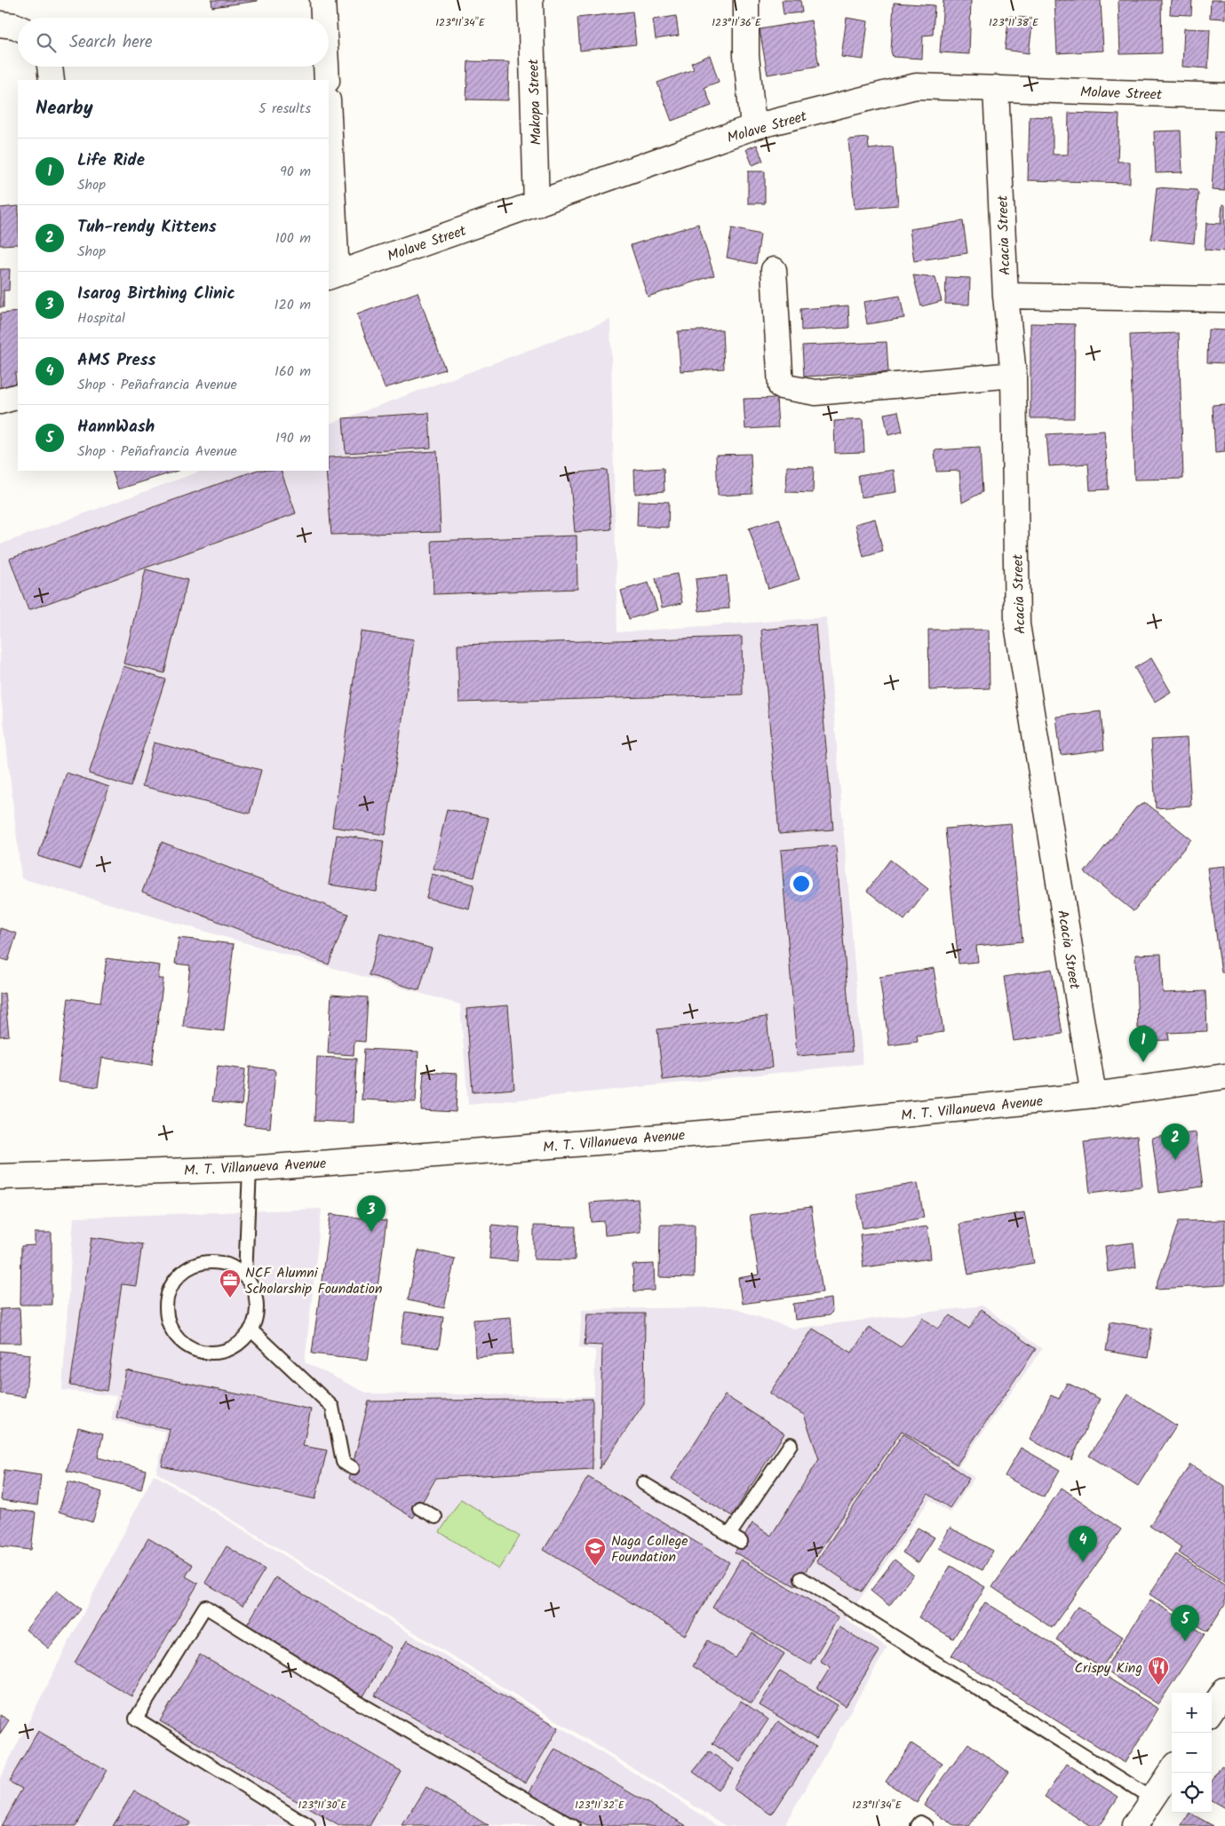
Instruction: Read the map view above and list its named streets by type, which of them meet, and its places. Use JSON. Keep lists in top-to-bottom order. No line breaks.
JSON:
{"streets":{"street":["Molave Street","Makopa Street","Acacia Street","M. T. Villanueva Avenue"]},"crossings":[["Molave Street","Makopa Street"],["Molave Street","Acacia Street"],["Acacia Street","M. T. Villanueva Avenue"]],"places":{"office":["NCF Alumni Scholarship Foundation"],"school or university":["Naga College Foundation"],"restaurant":["Crispy King"]},"page":{"search":"Search here","heading":["Nearby","5 results"],"list":[{"mark":"1","name":"Life Ride","note":"Shop","value":"90 m"},{"mark":"2","name":"Tuh-rendy Kittens","note":"Shop","value":"100 m"},{"mark":"3","name":"Isarog Birthing Clinic","note":"Hospital","value":"120 m"},{"mark":"4","name":"AMS Press","note":"Shop · Peñafrancia Avenue","value":"160 m"},{"mark":"5","name":"HannWash","note":"Shop · Peñafrancia Avenue","value":"190 m"}],"pins":["1","2","3","4","5"],"map_buttons":["+","−"]},"coordinates":["123°11'34\"E","123°11'36\"E","123°11'38\"E","123°11'30\"E","123°11'32\"E"]}
